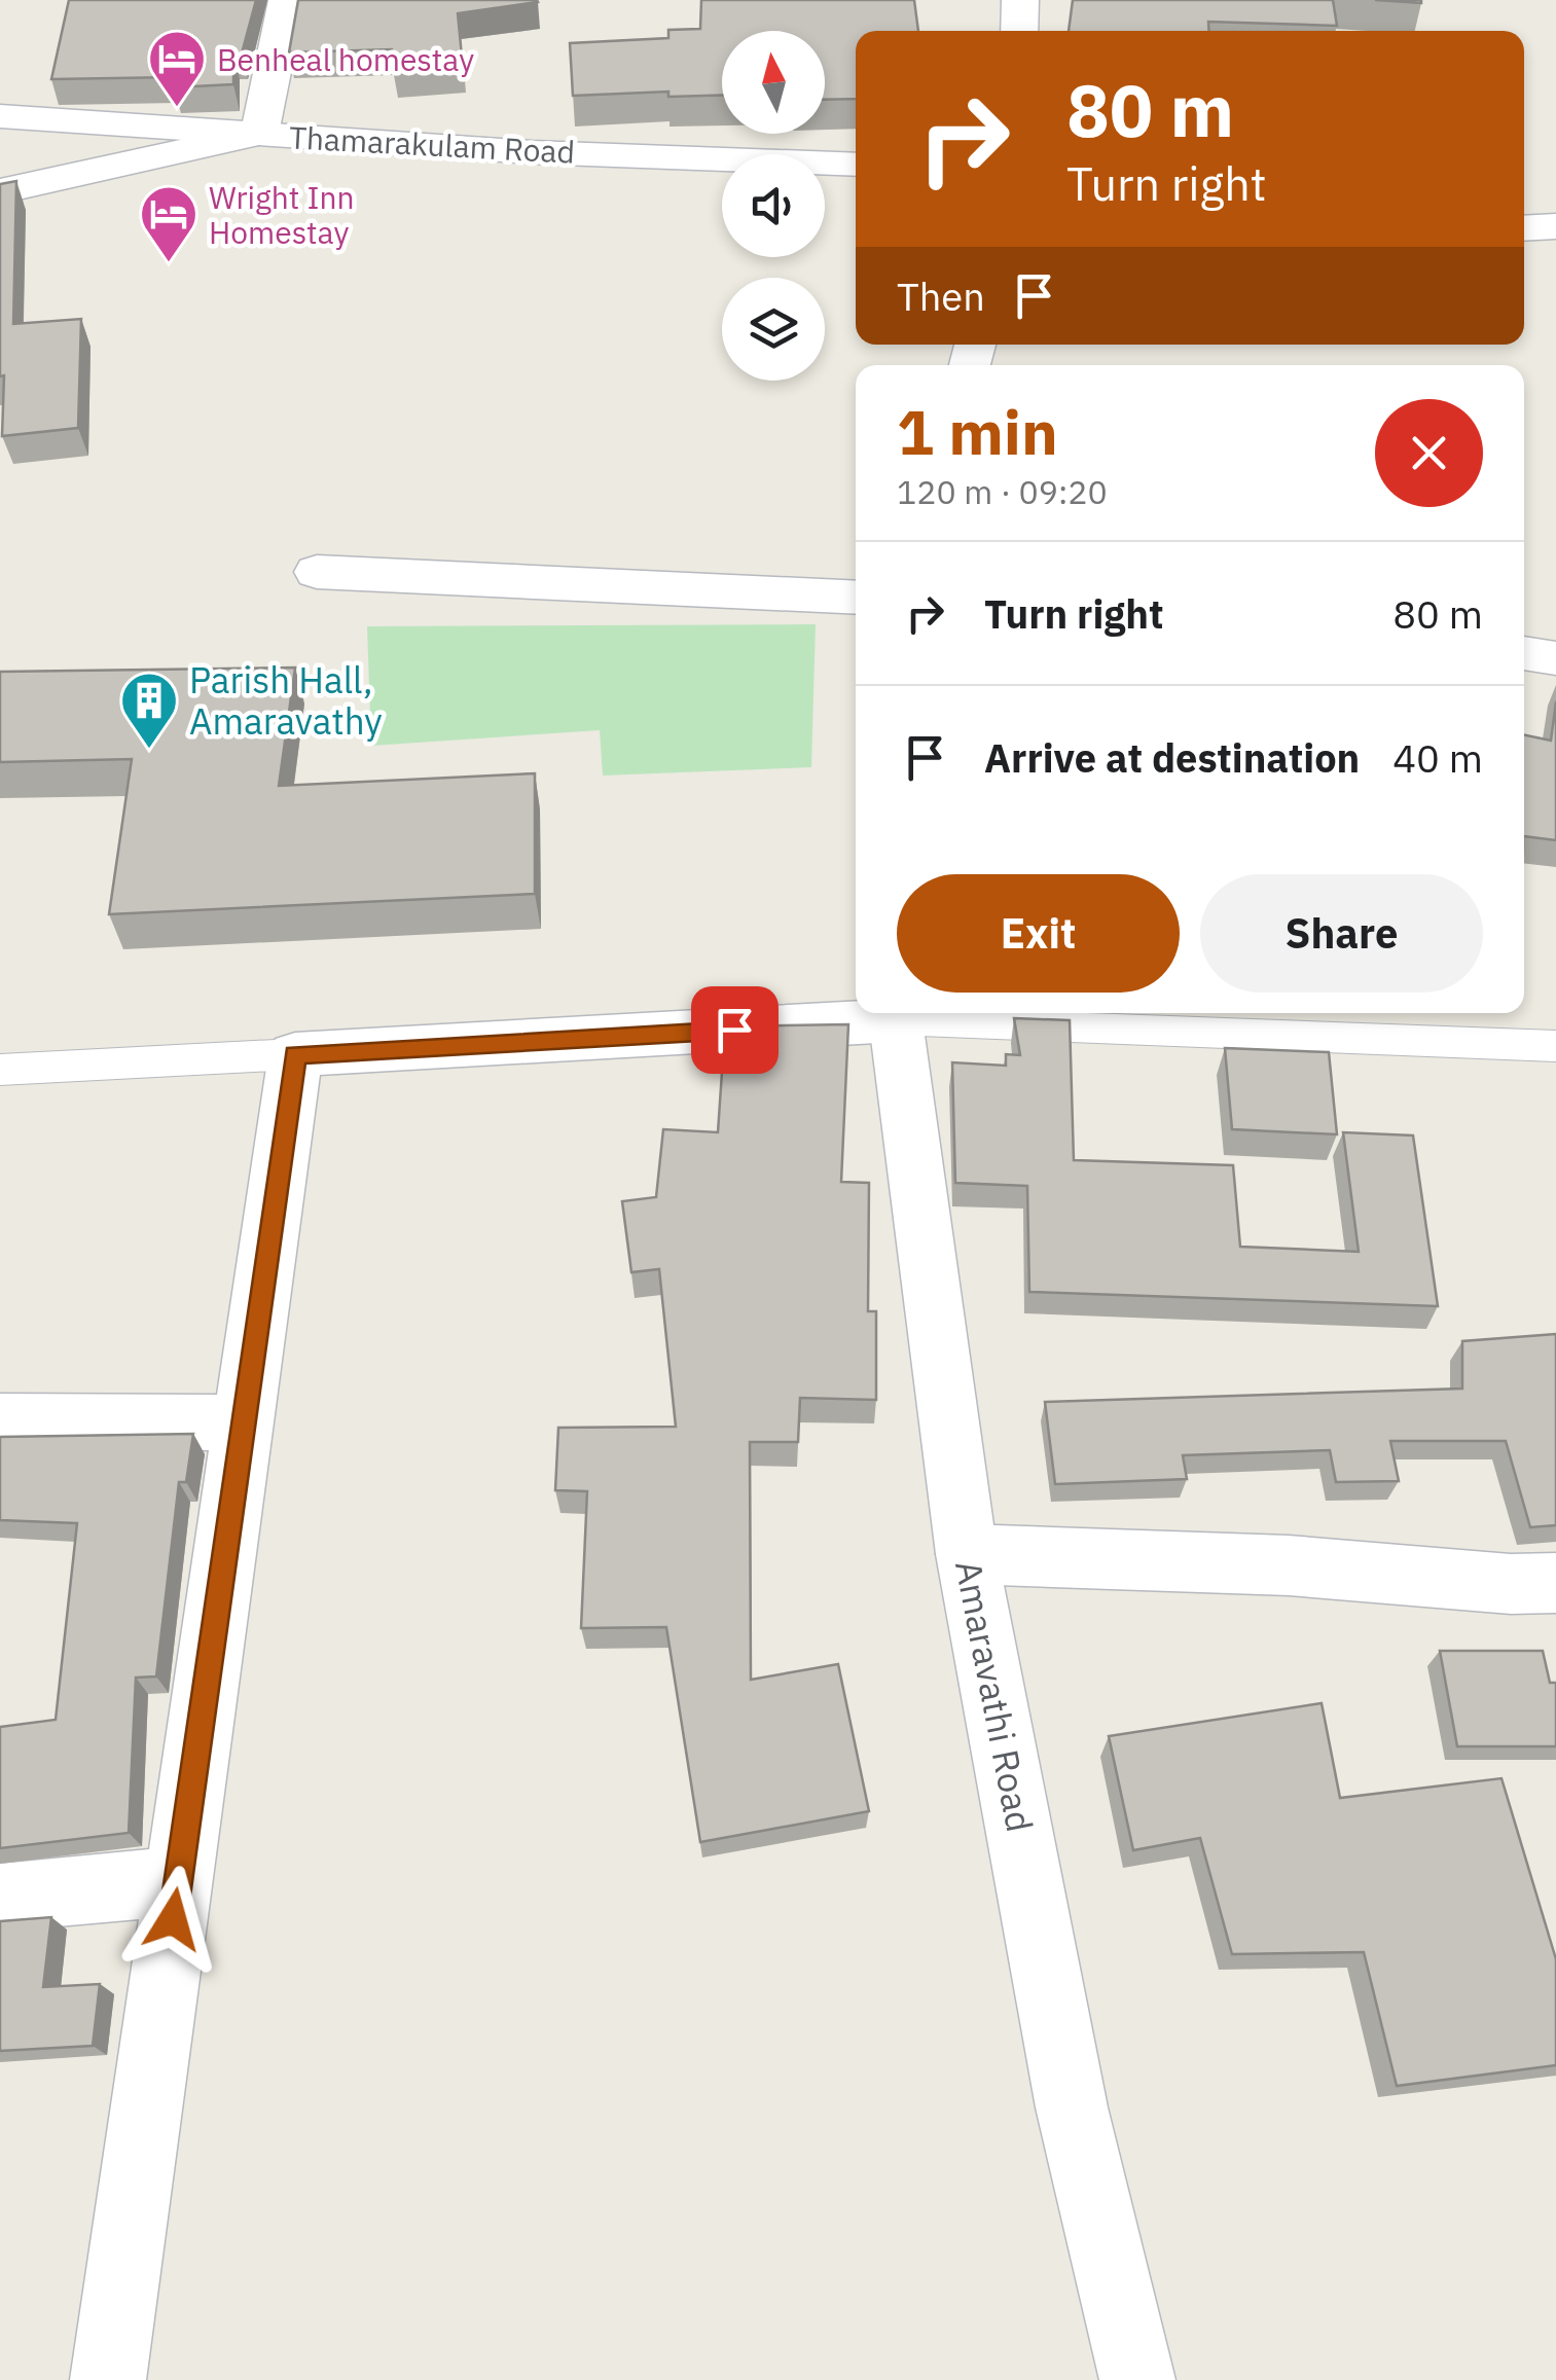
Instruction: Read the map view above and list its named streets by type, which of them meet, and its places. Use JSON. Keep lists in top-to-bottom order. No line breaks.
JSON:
{"streets":{"street":["Thamarakulam Road","Amaravathi Road"]},"places":{"hotel":["Benheal homestay","Wright Inn Homestay"],"building":["Parish Hall, Amaravathy"]},"north":"top","page":{"turn":["80 m","Turn right"],"then":"Then","heading":["1 min","120 m · 09:20"],"list":[{"name":"Turn right","value":"80 m"},{"name":"Arrive at destination","value":"40 m"}],"buttons":["Exit","Share"]}}
